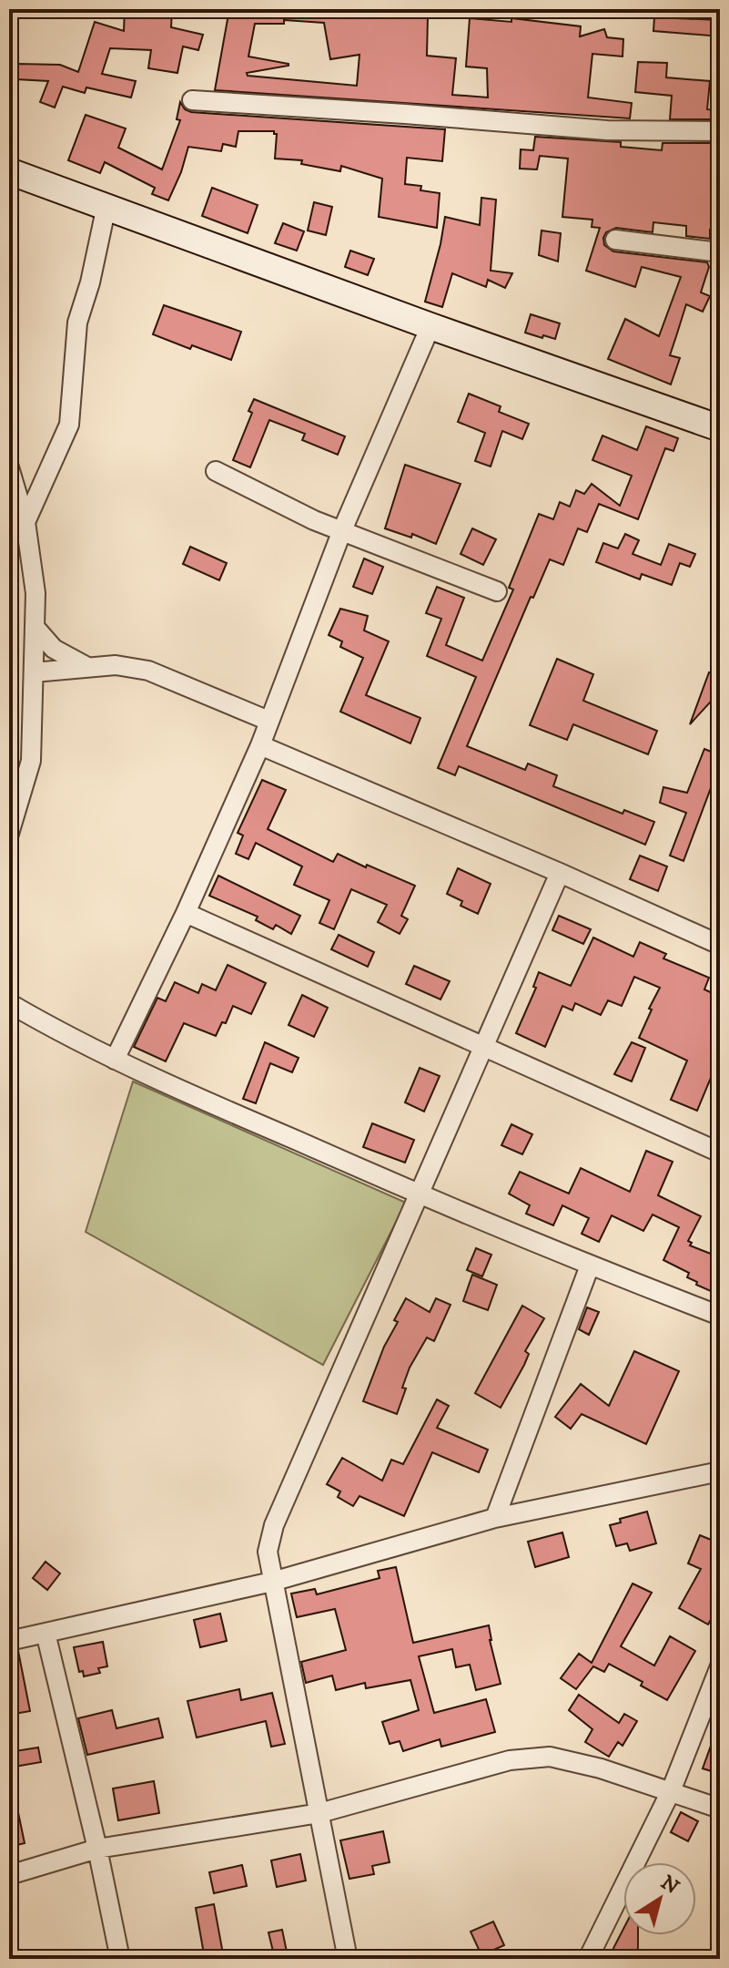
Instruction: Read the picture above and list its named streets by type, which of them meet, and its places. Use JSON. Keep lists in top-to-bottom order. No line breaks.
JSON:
{"north":"top right"}
